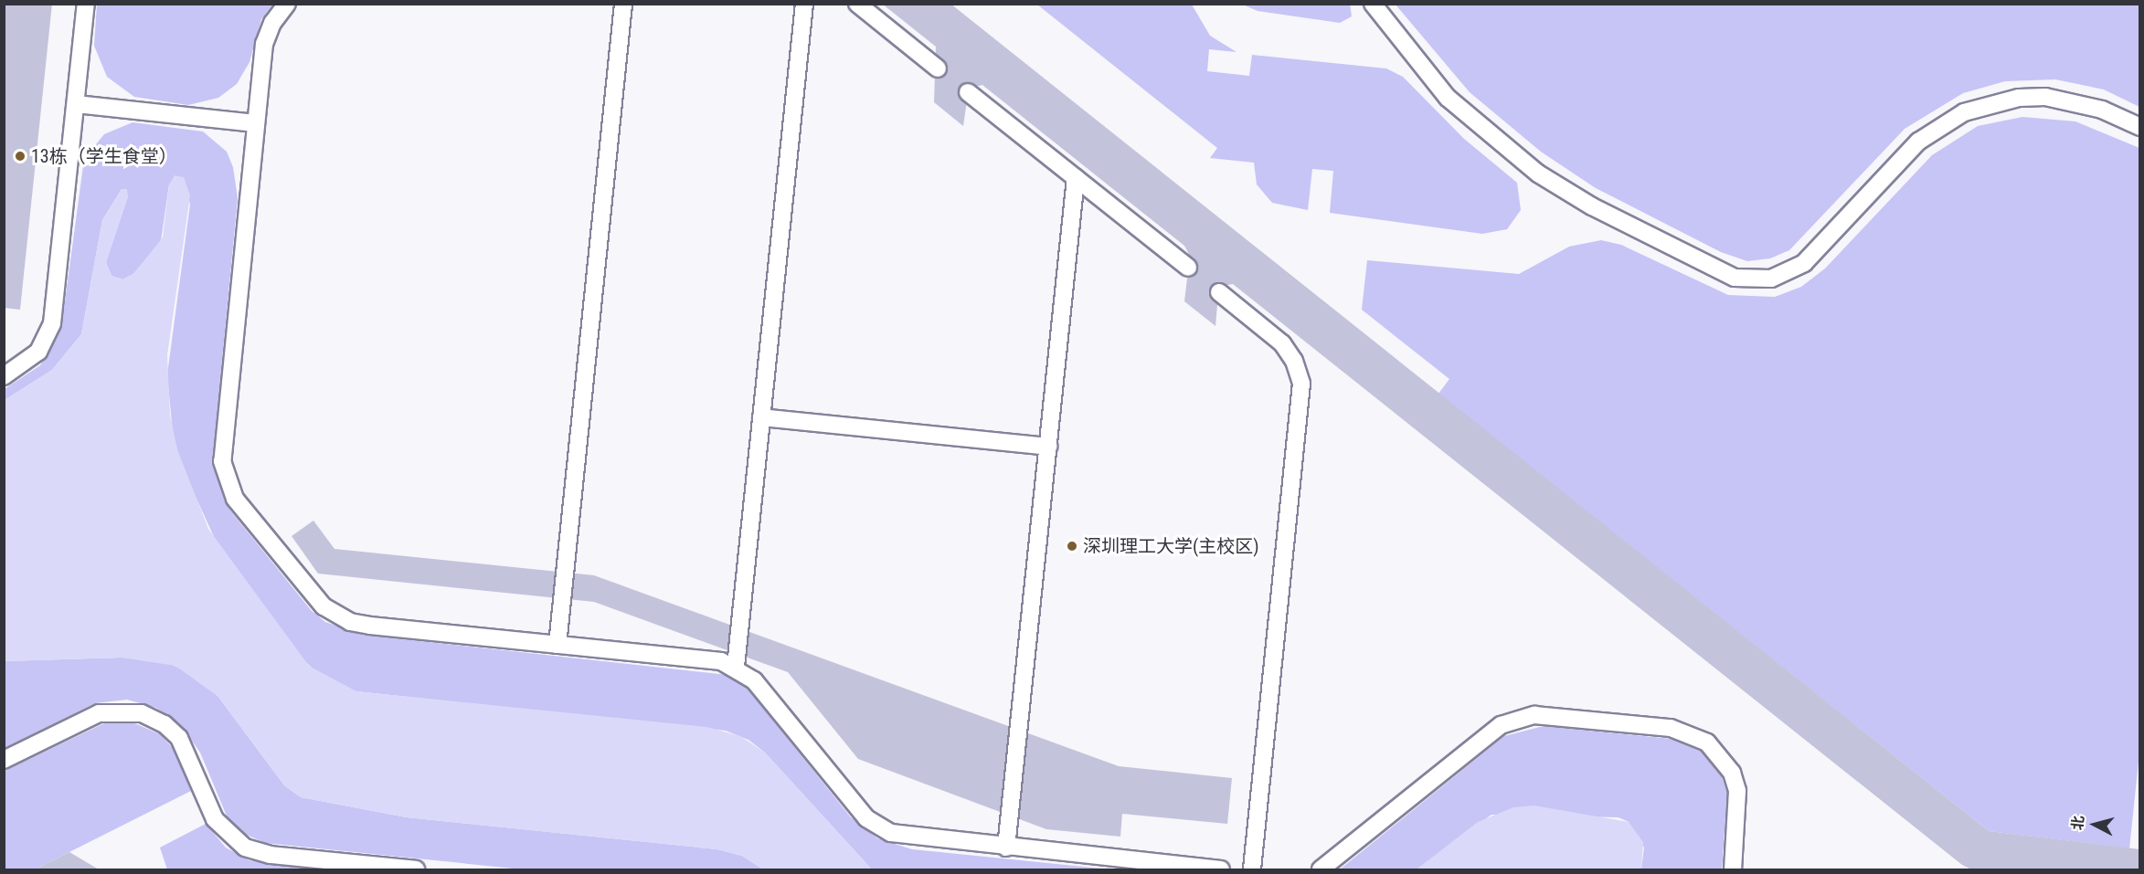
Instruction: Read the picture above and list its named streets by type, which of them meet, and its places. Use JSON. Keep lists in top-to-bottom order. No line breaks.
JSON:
{"places":["13栋（学生食堂）","深圳理工大学(主校区)"],"north":"left"}
